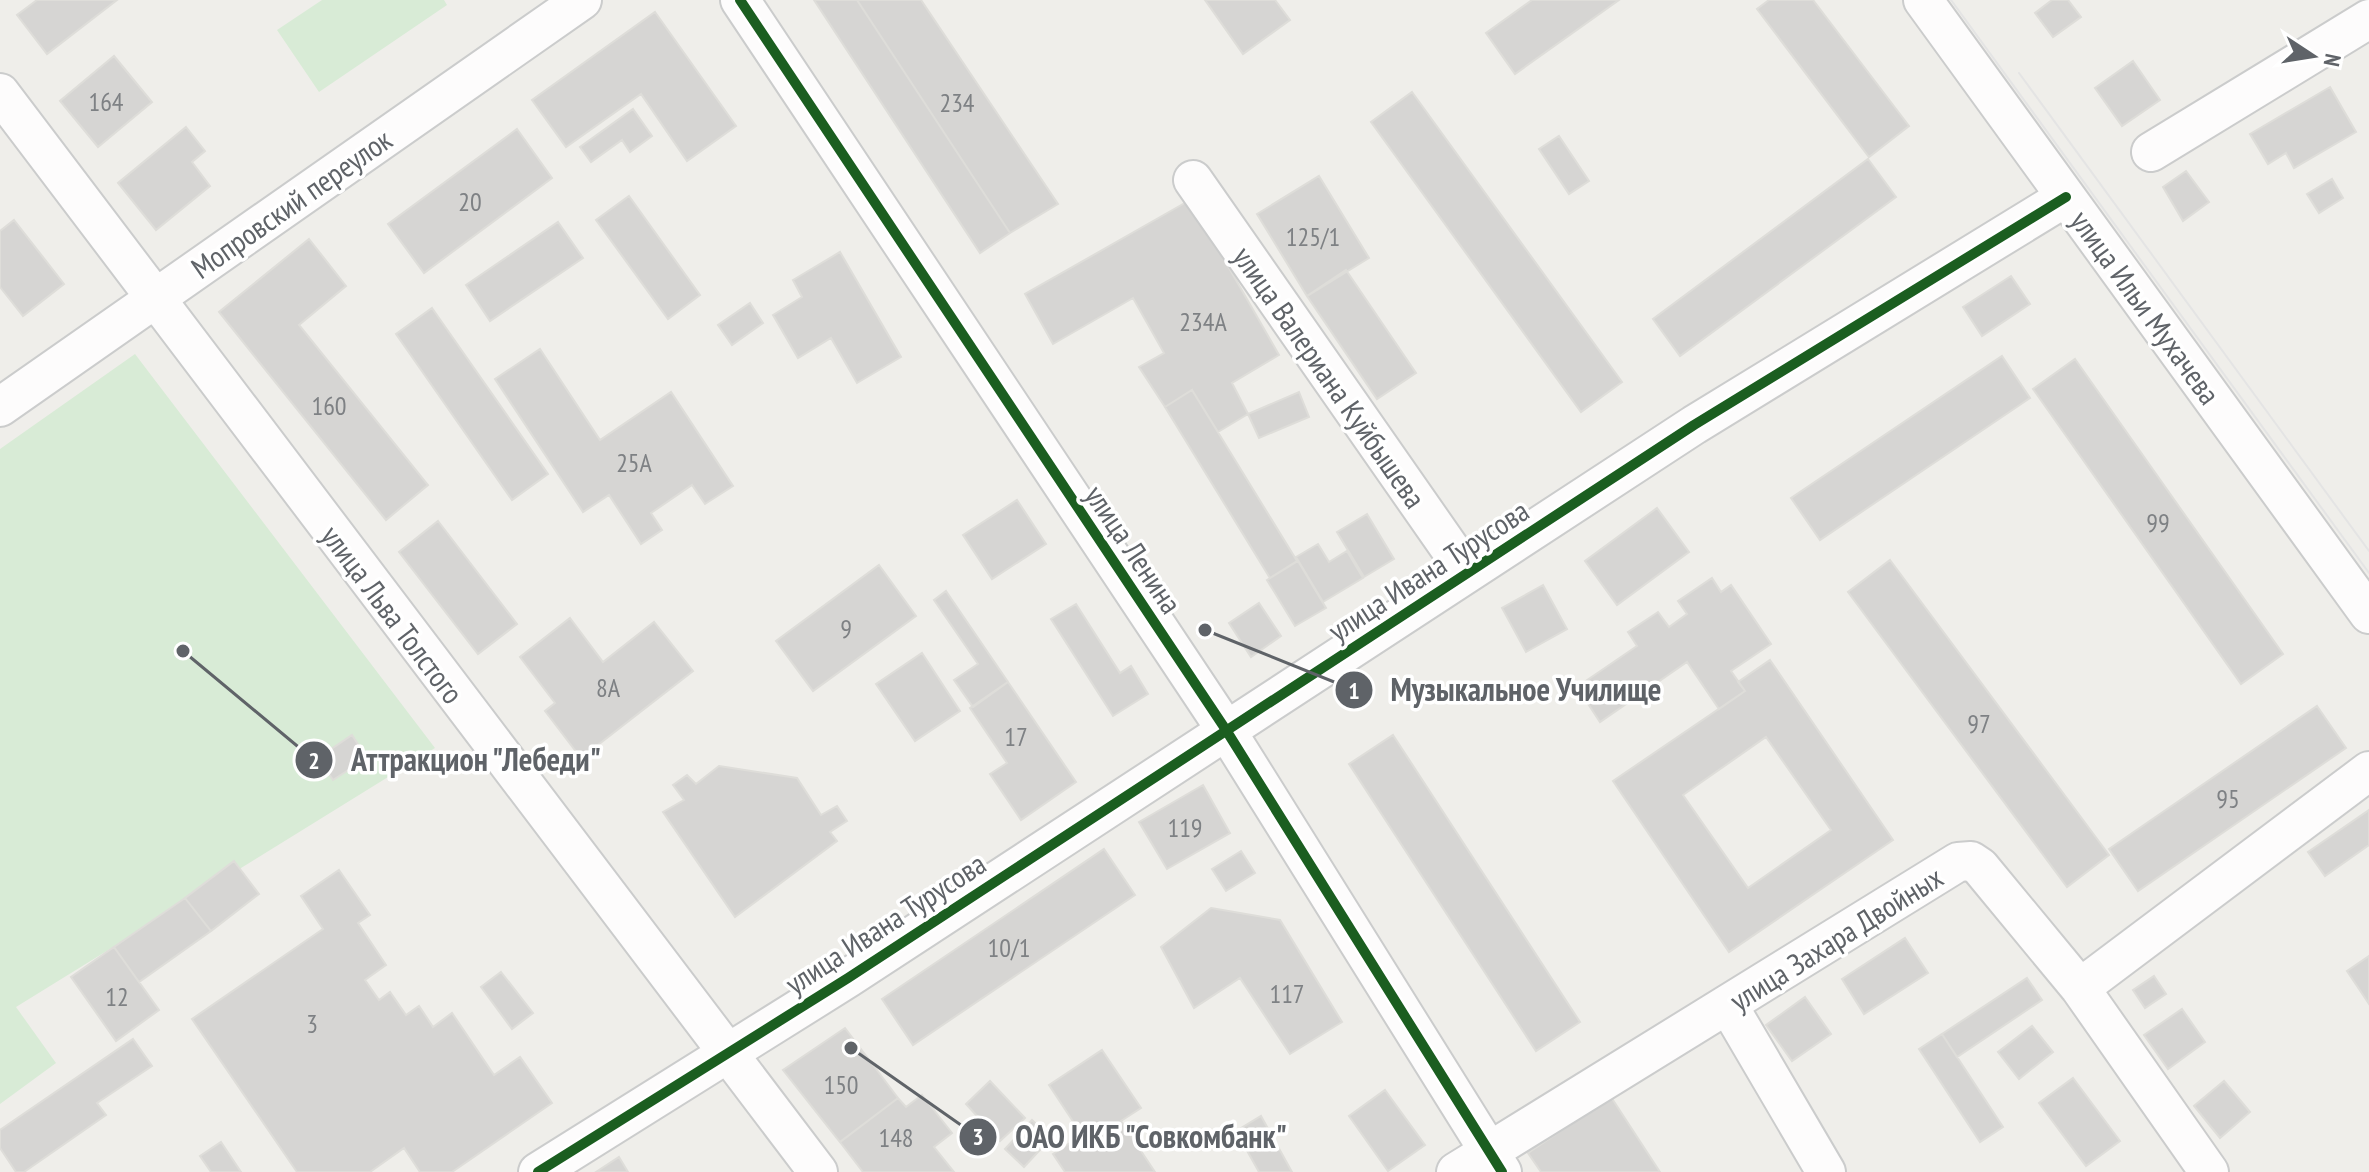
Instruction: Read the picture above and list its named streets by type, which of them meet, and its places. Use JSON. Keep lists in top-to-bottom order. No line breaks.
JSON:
{"streets":{"street":["Мопровский переулок","улица Ильи Мухачева","улица Валериана Куйбышева","улица Ленина","улица Ивана Турусова","улица Льва Толстого","улица Захара Двойных"]},"crossings":[["Мопровский переулок","улица Льва Толстого"],["улица Ильи Мухачева","улица Ивана Турусова"],["улица Валериана Куйбышева","улица Ивана Турусова"],["улица Ленина","улица Ивана Турусова"],["улица Ленина","улица Захара Двойных"],["улица Ивана Турусова","улица Льва Толстого"]],"places":["Музыкальное Училище","Аттракцион \"Лебеди\"","ОАО ИКБ \"Совкомбанк\""],"house_numbers":["164","234","20","125/1","234А","160","25А","99","9","8А","97","17","95","119","10/1","117","12","3","150","148"],"north":"right"}
